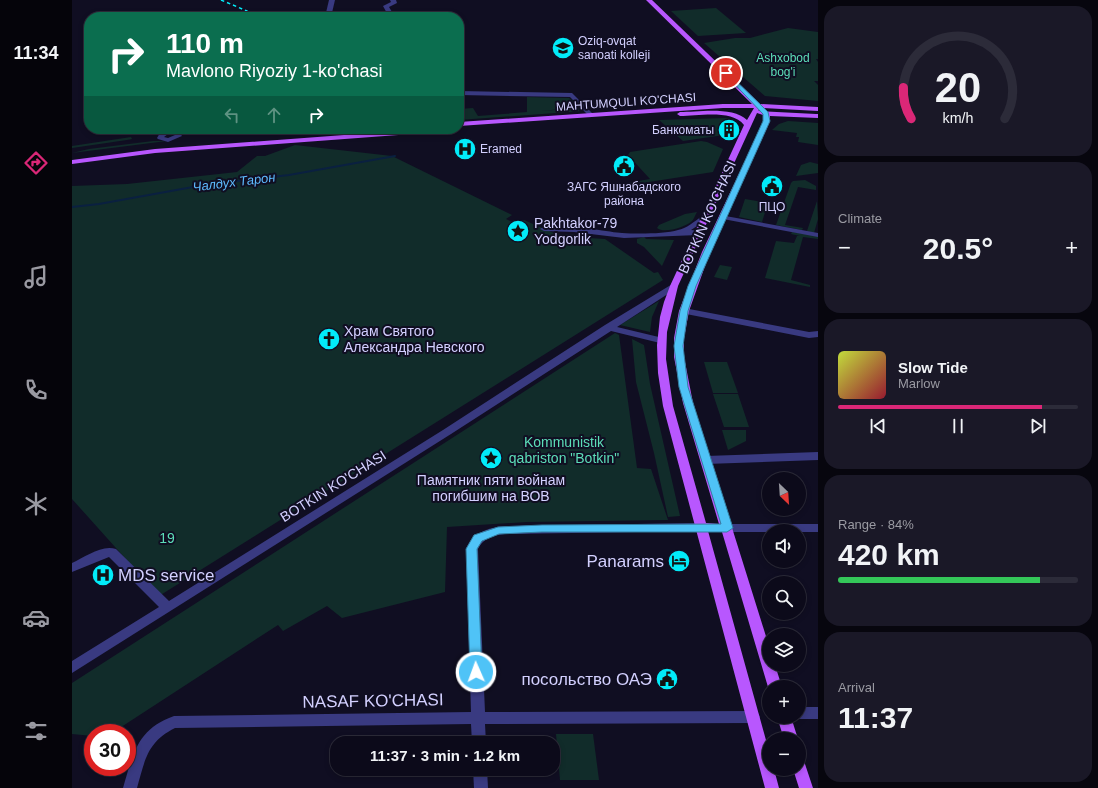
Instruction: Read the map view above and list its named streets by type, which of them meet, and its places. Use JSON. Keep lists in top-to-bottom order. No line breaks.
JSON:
{"streets":{"main road":["MAHTUMQULI KO'CHASI","BOTKIN KO'CHASI"],"street":["NASAF KO'CHASI"]},"crossings":[["MAHTUMQULI KO'CHASI","BOTKIN KO'CHASI"],["BOTKIN KO'CHASI","NASAF KO'CHASI"]],"water":["Чалдух Тарон"],"parks":["Ashxobod bog'i","Kommunistik qabriston \"Botkin\"","19"],"places":{"school or university":["Oziq-ovqat sanoati kolleji"],"building":["Банкоматы"],"hospital":["Eramed","MDS service"],"public building":["ЗАГС Яшнабадского района","ПЦО","посольство ОАЭ"],"place":["Pakhtakor-79 Yodgorlik","Памятник пяти войнам погибшим на ВОВ"],"church":["Храм Святого Александра Невского"],"hotel":["Panarams"]},"north":"bottom right","page":{"tabs":"11:34","turn":["110 m","Mavlono Riyoziy 1-ko'chasi"],"tile":["Climate",["Range · 84%","420 km"],["Arrival","11:37"]],"heat":["−","20.5°","+"],"song":["Slow Tide","Marlow"],"map_buttons":["+","−"],"limit":"30","trip":"11:37 · 3 min · 1.2 km","gauge":["20","km/h"]}}
